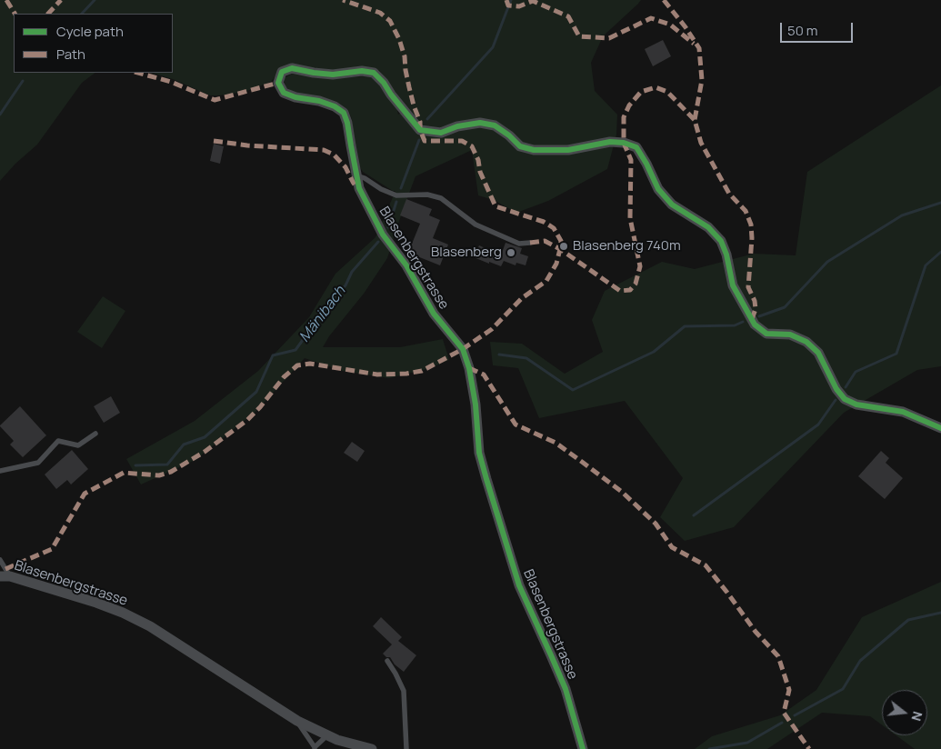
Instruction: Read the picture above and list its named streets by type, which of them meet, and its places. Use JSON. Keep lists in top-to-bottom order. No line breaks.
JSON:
{"streets":{"street":["Blasenbergstrasse"]},"water":["Mänibach"],"places":["Blasenberg 740m","Blasenberg"],"legend":["Cycle path","Path"],"scale_bar":"50 m","north":"right"}
